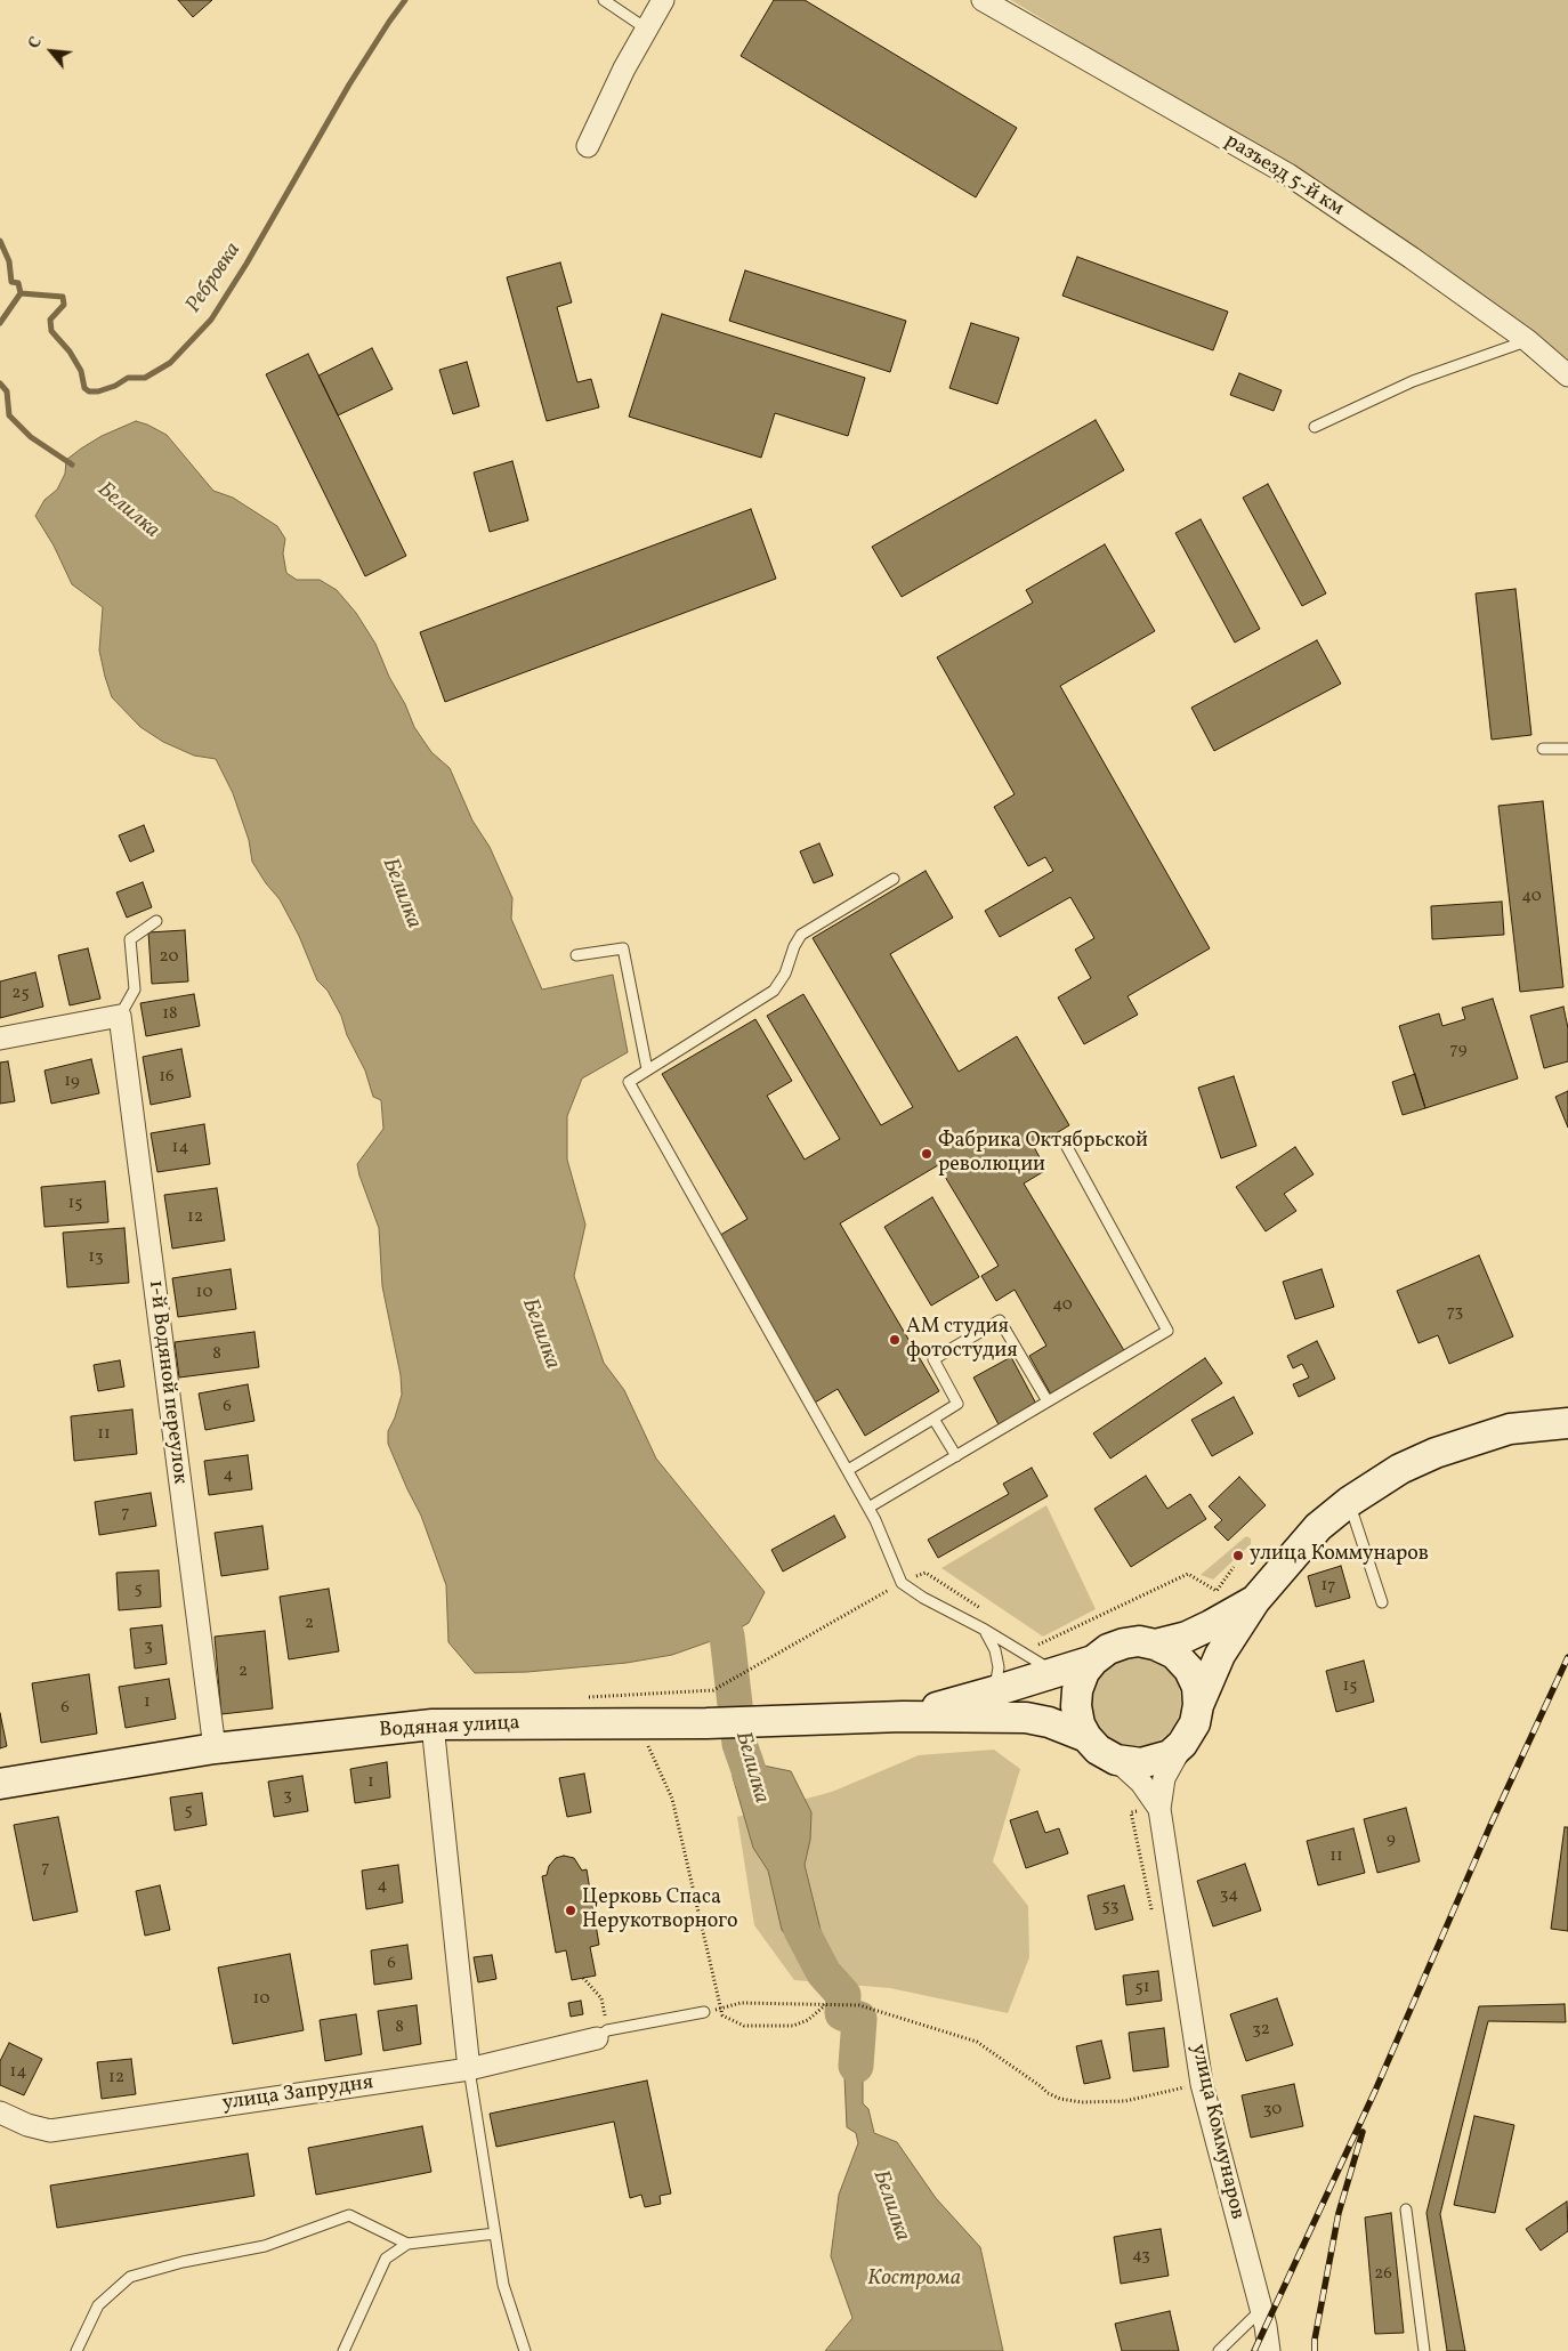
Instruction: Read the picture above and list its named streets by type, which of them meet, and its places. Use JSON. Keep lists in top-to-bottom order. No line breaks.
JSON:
{"streets":{"street":["разъезд 5-й км","1-й Водяной переулок","Водяная улица","улица Запрудня","улица Коммунаров"]},"crossings":[["1-й Водяной переулок","Водяная улица"]],"water":["Ребровка","Белилка","Кострома"],"places":["Фабрика Октябрьской революции","АМ студия фотостудия","улица Коммунаров","Церковь Спаса Нерукотворного"],"house_numbers":["40","20","25","18","79","16","19","14","15","12","13","10","40","73","8","6","11","4","7","17","5","2","3","2","15","1","6","1","3","5","9","11","7","4","34","53","6","51","10","8","32","14","12","30","43","26"],"north":"top left"}
